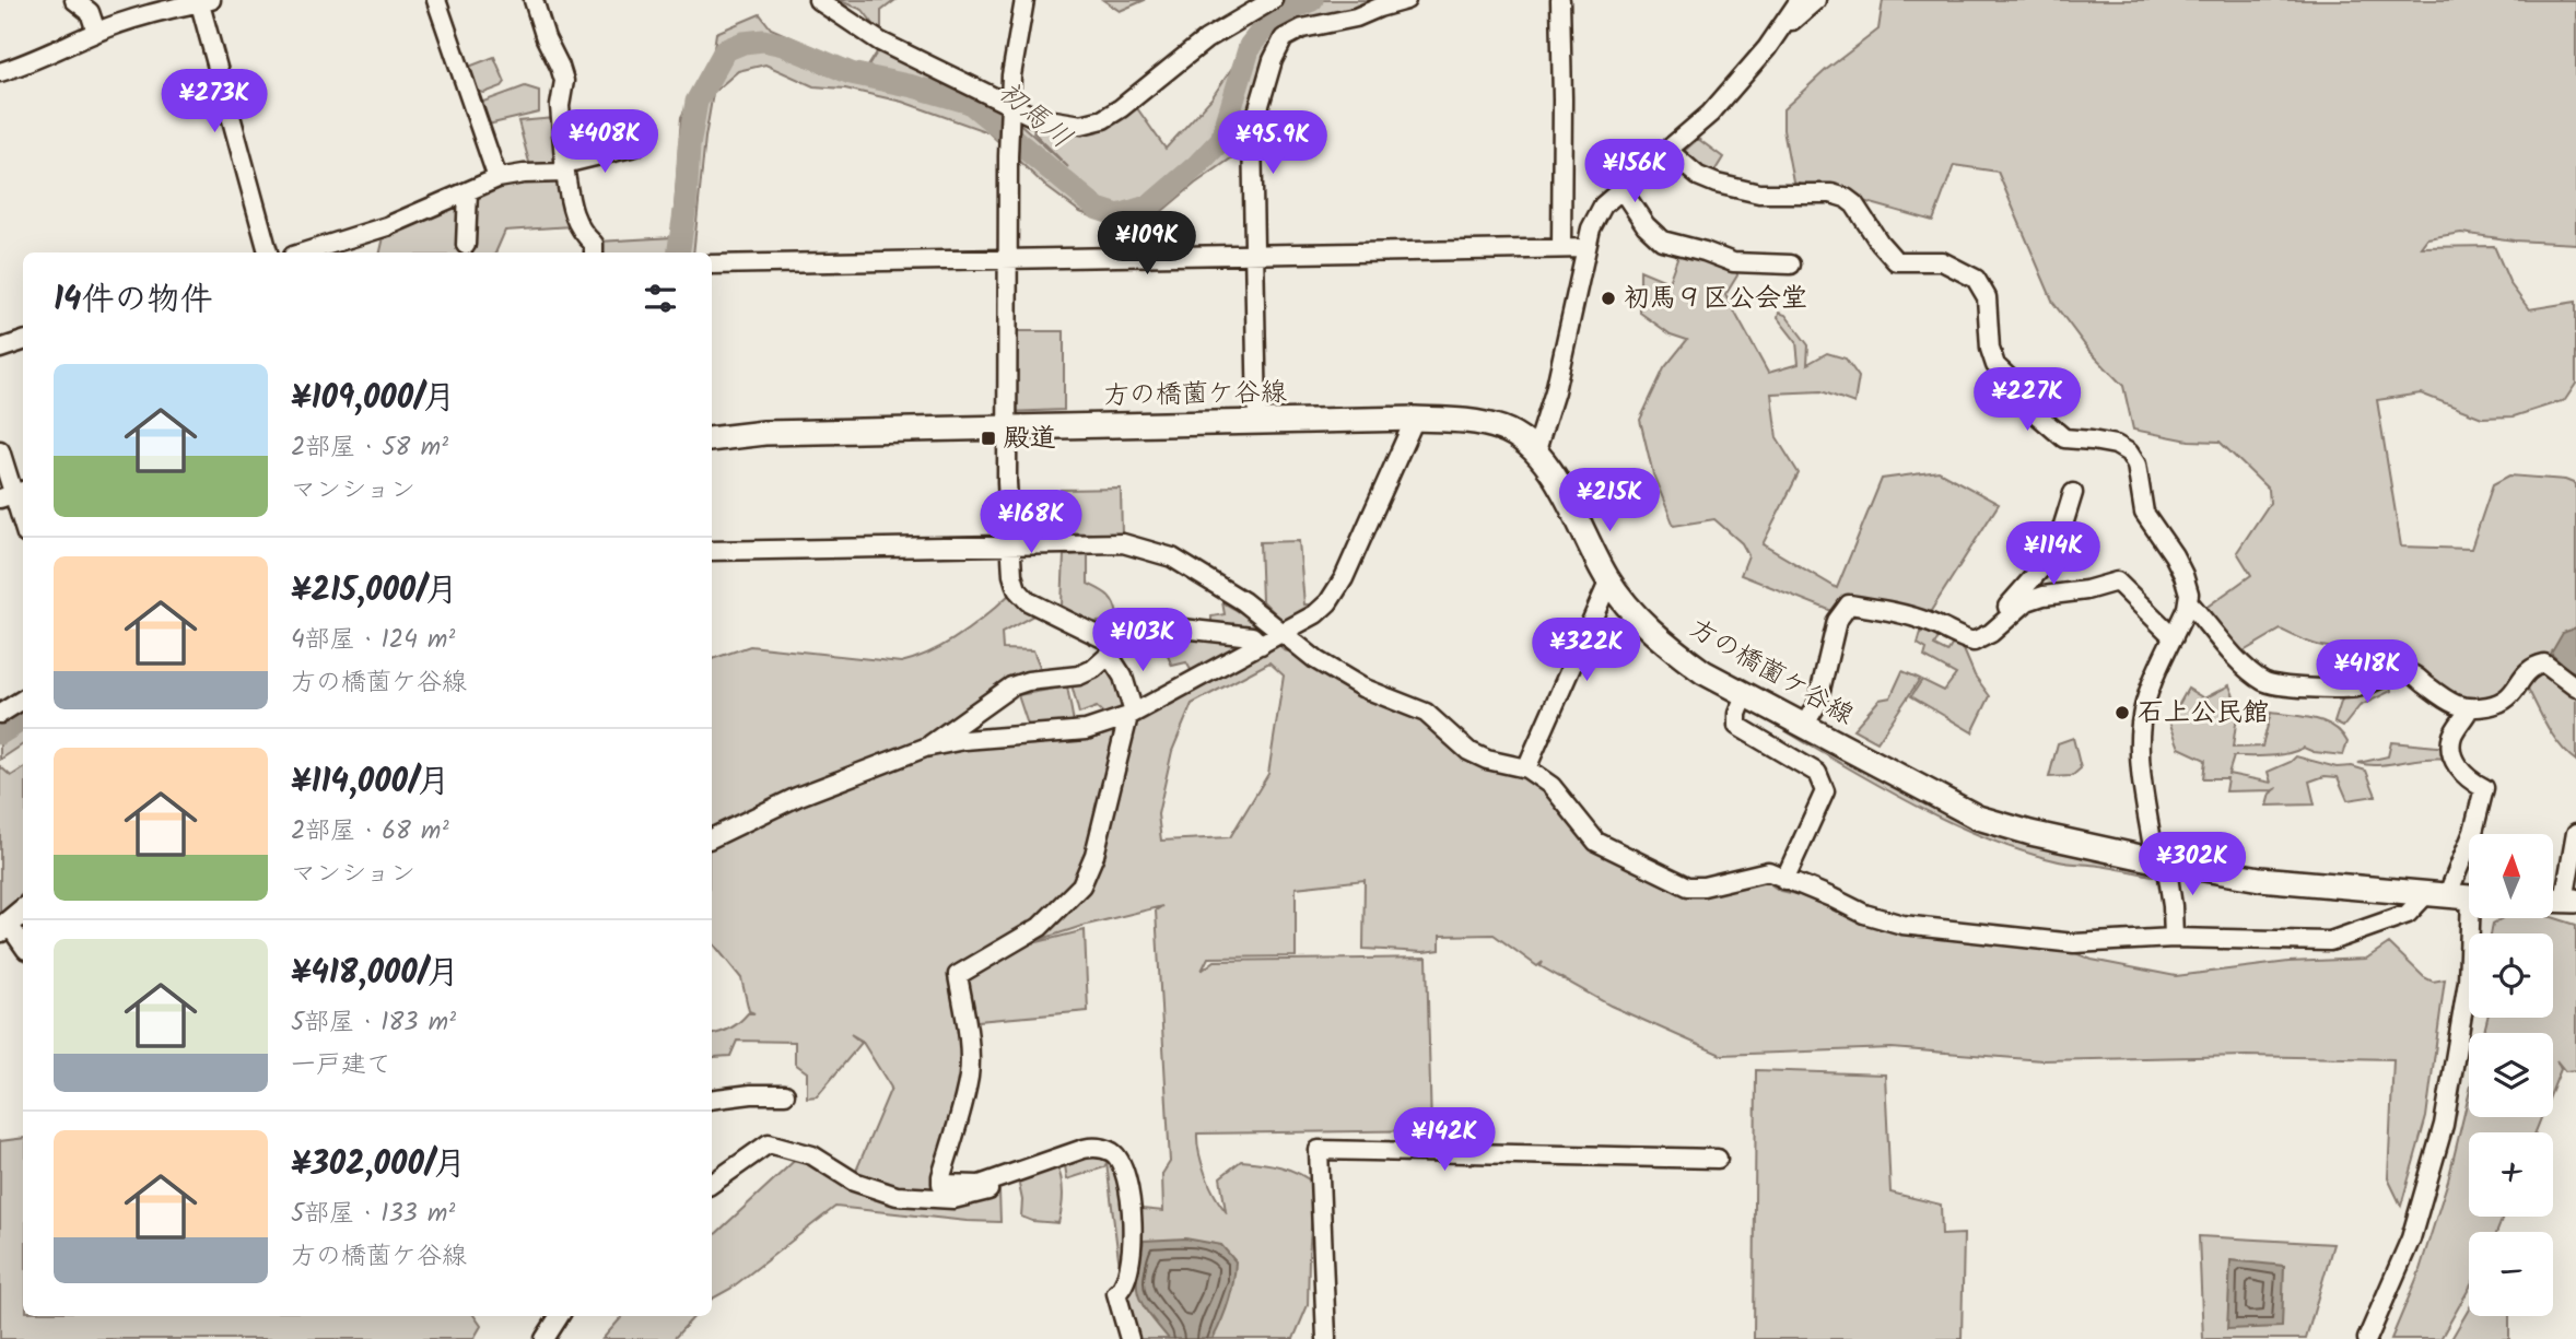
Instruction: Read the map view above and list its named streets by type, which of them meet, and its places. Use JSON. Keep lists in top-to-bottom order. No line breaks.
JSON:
{"streets":{"main road":["方の橋薗ケ谷線"]},"water":["初馬川"],"places":{"other":["初馬９区公会堂","石上公民館"],"transit":["殿道"]},"north":"top","page":{"price":["¥273K","¥408K","¥95.9K","¥156K","¥109K","¥227K","¥215K","¥168K","¥114K","¥103K","¥322K","¥418K","¥302K","¥142K"],"heading":"14件の物件","list":[{"name":"¥109,000/月","note":"2部屋 · 58 m² · マンション"},{"name":"¥215,000/月","note":"4部屋 · 124 m² · 方の橋薗ケ谷線"},{"name":"¥114,000/月","note":"2部屋 · 68 m² · マンション"},{"name":"¥418,000/月","note":"5部屋 · 183 m² · 一戸建て"},{"name":"¥302,000/月","note":"5部屋 · 133 m² · 方の橋薗ケ谷線"}],"map_buttons":["+","−"]}}
